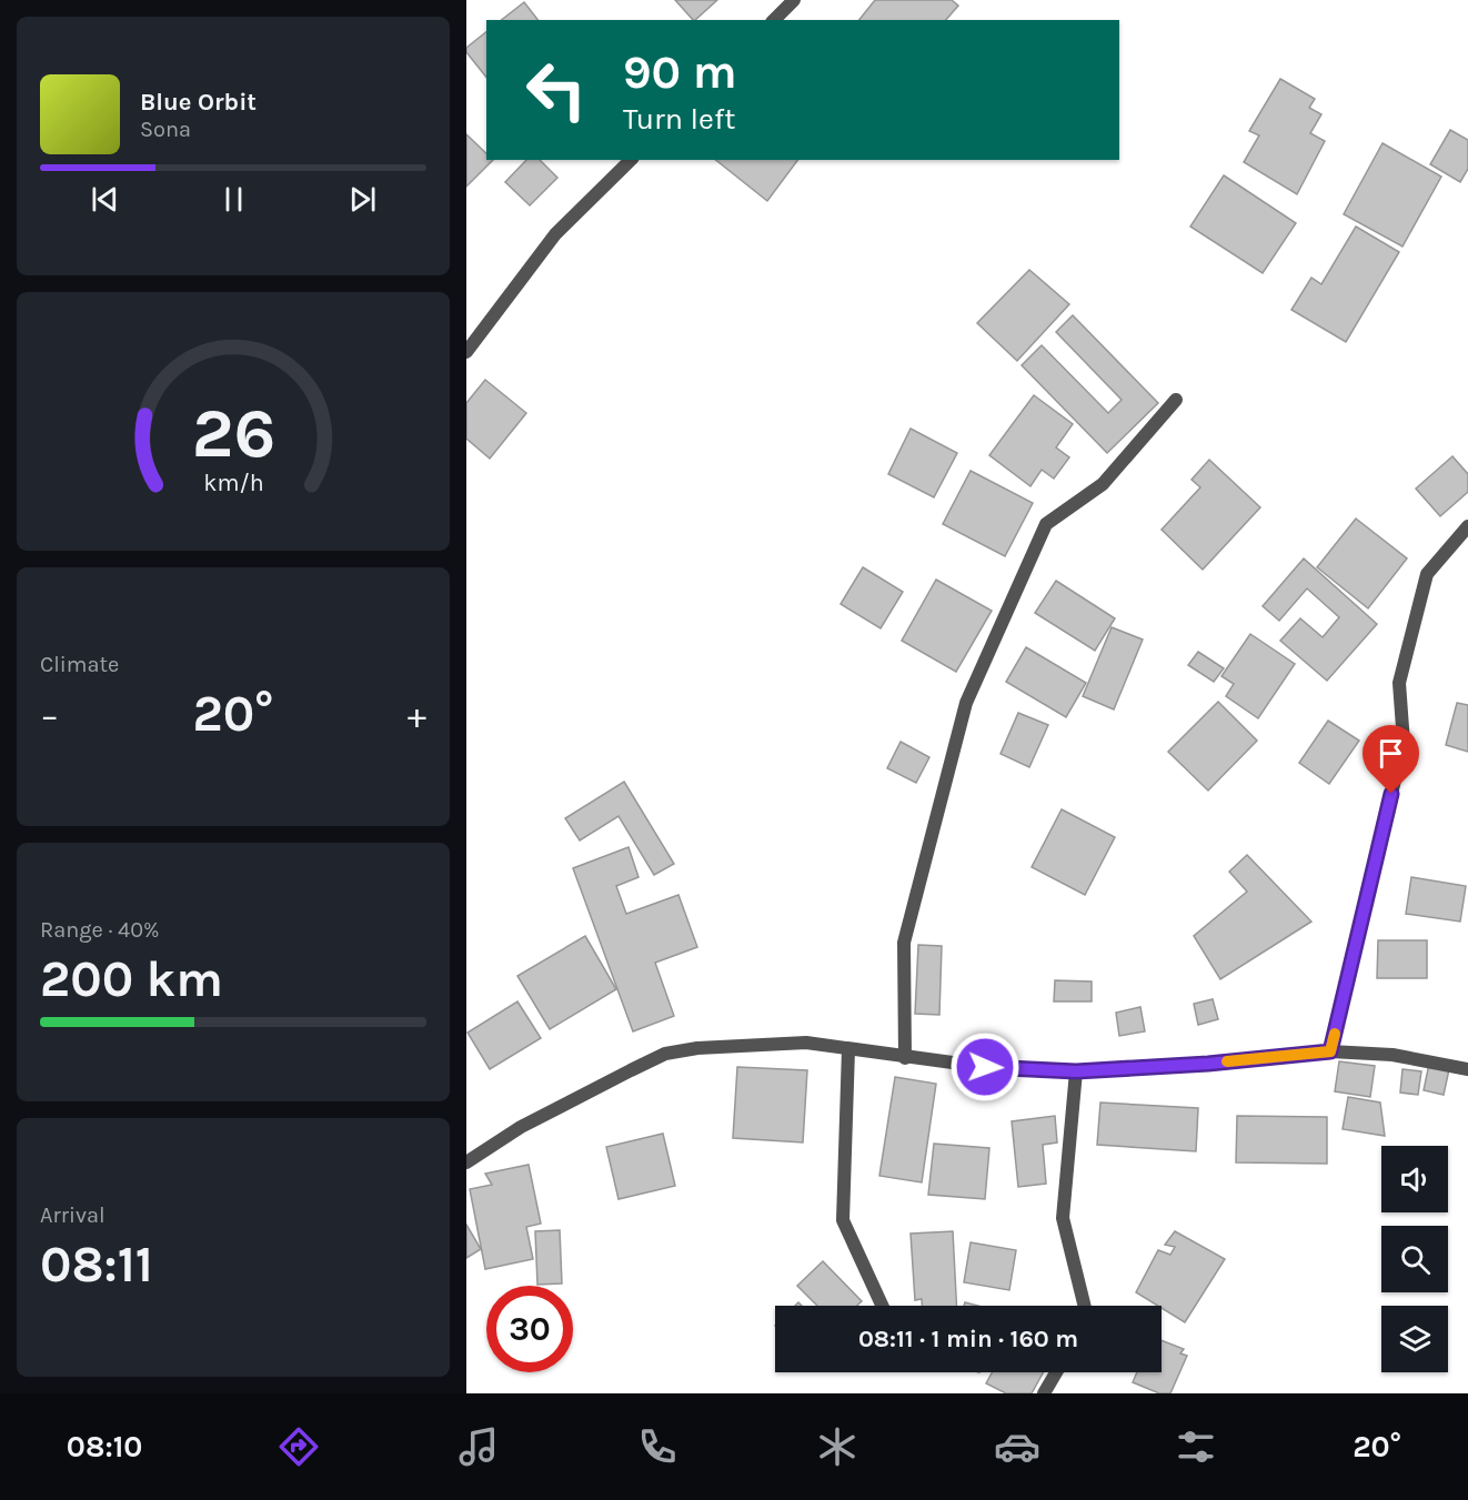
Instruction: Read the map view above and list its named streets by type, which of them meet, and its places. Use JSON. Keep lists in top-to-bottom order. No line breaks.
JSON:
{"page":{"turn":["90 m","Turn left"],"song":["Blue Orbit","Sona"],"tile":["Climate",["Range · 40%","200 km"],["Arrival","08:11"]],"heat":["−","20°","+"],"limit":"30","trip":"08:11 · 1 min · 160 m","tabs":["08:10","20°"],"gauge":["26","km/h"]}}
